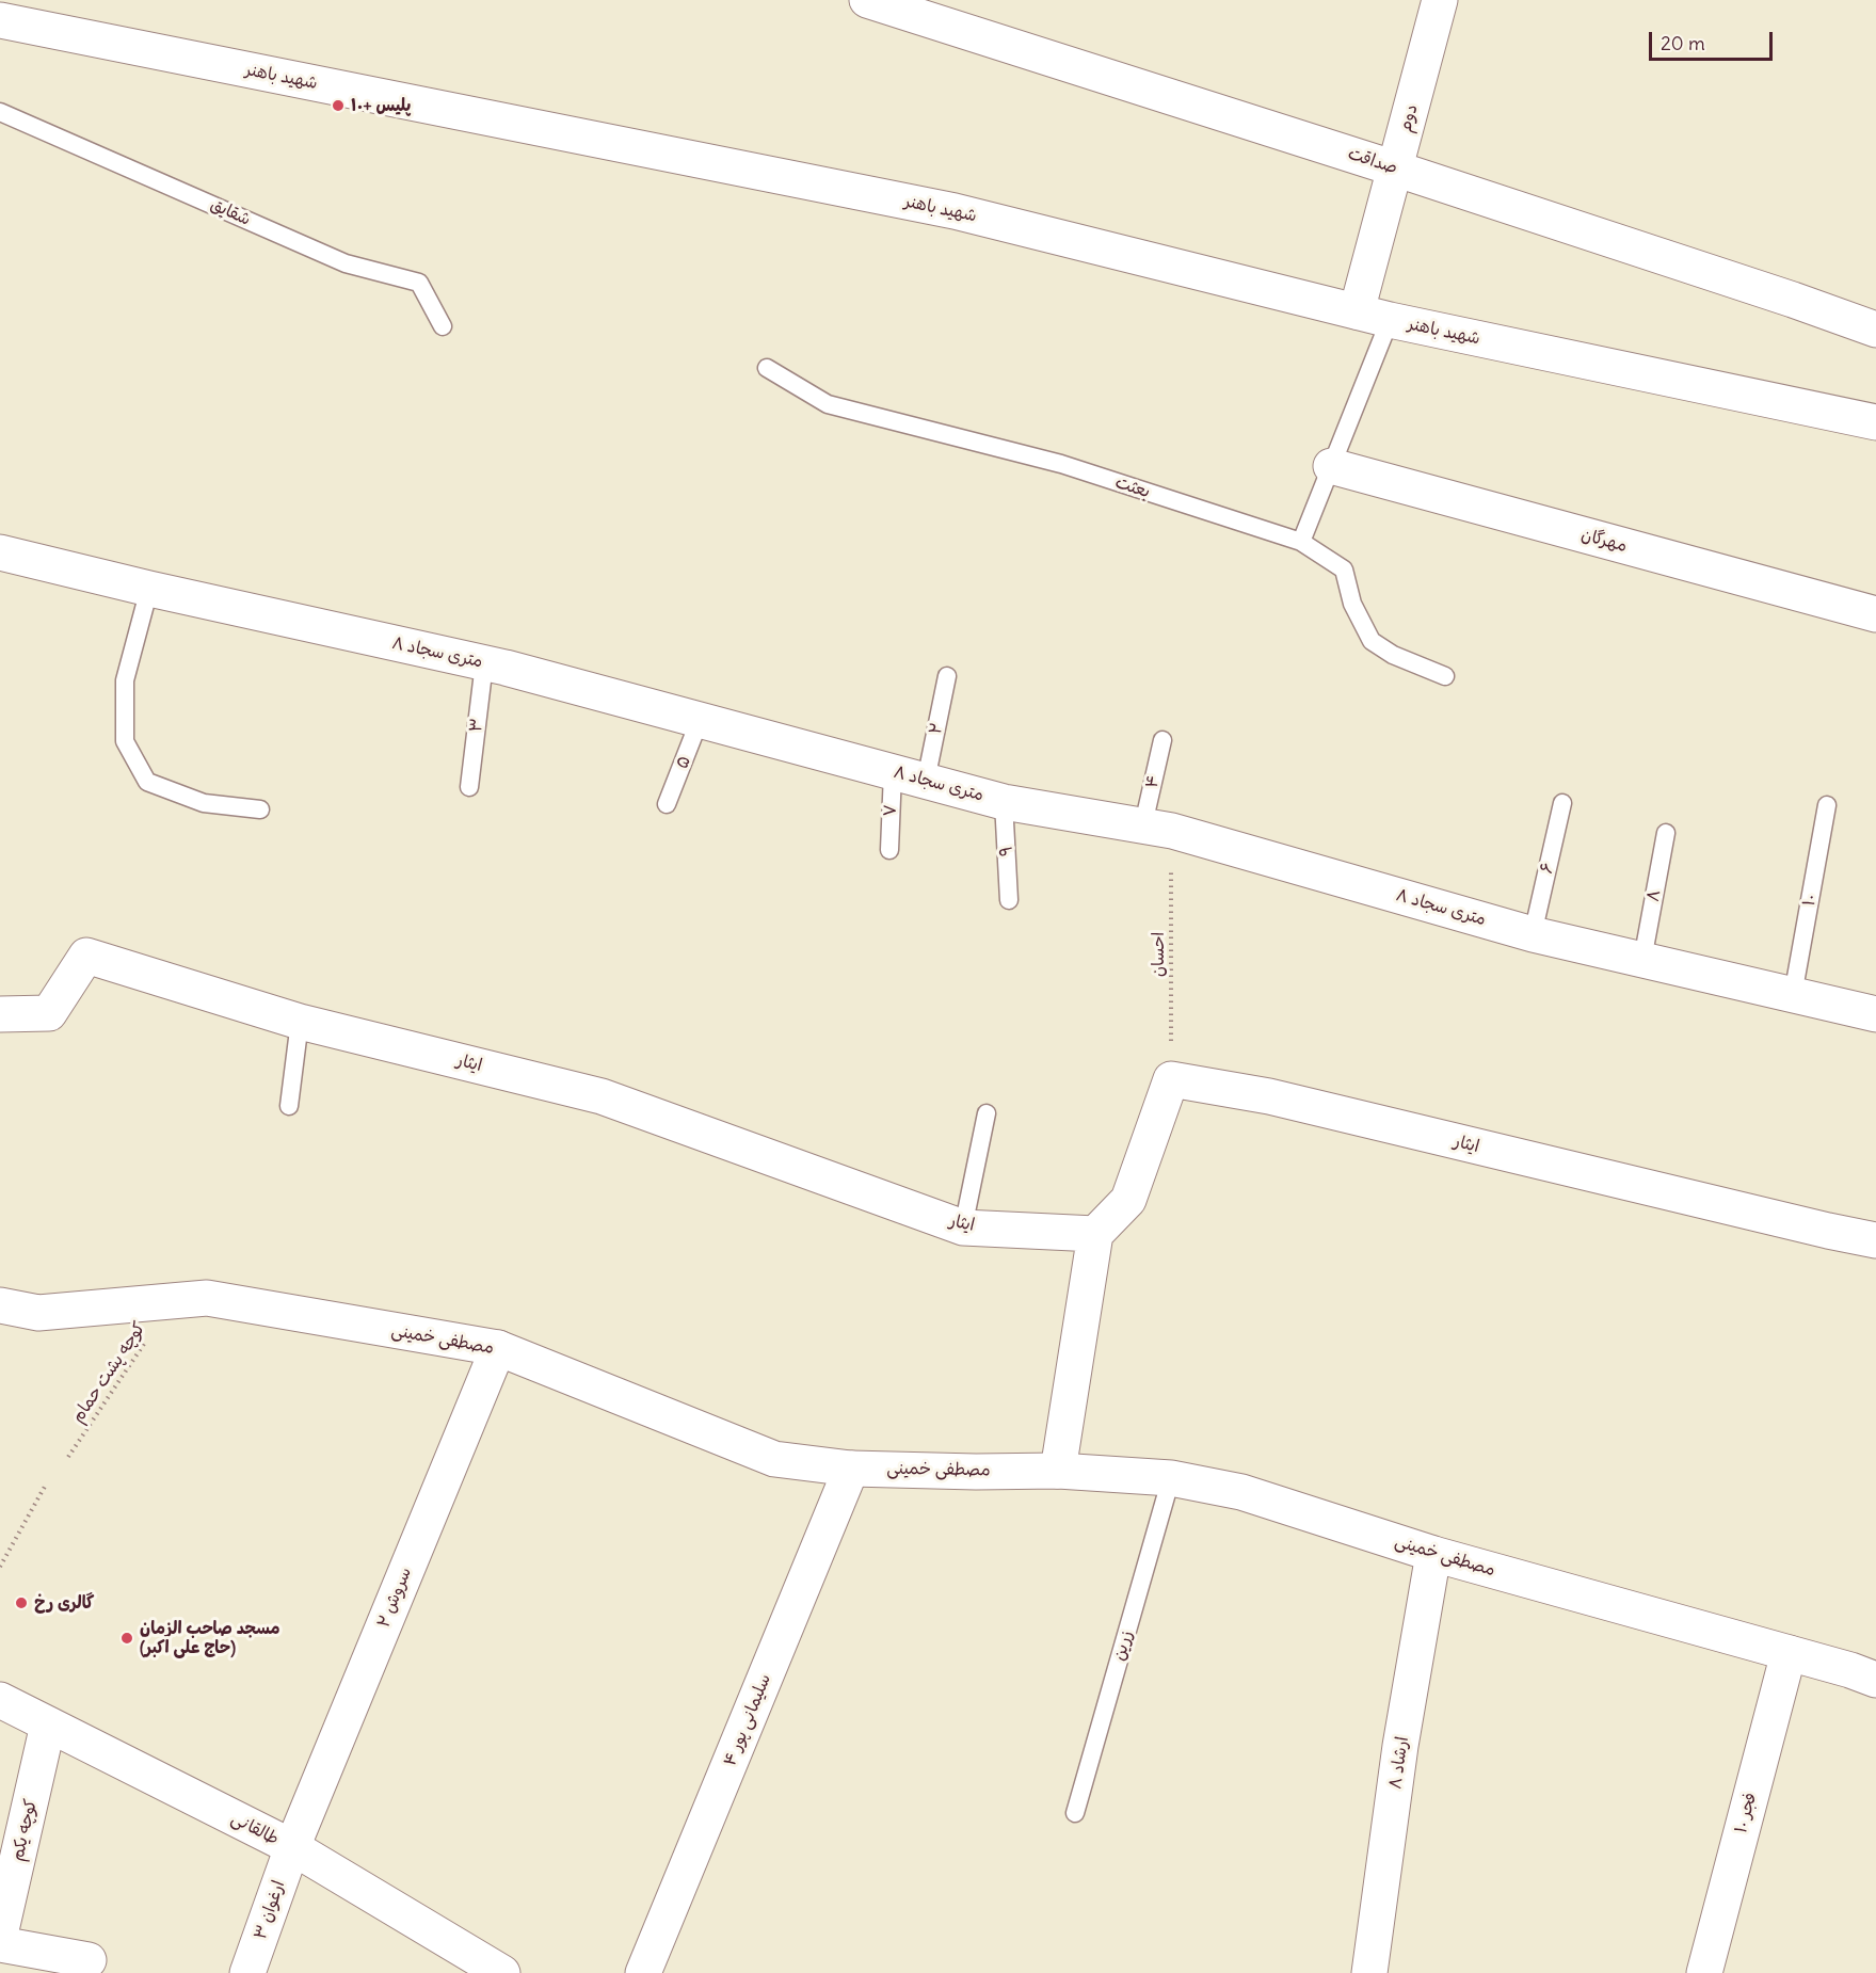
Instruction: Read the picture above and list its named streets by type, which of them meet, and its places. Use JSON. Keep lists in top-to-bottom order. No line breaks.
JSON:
{"streets":{"street":["شهید باهنر","دوم","صداقت","مهرگان","۸ متری سجاد","ایثار","مصطفی خمینی","سروش ۲","سلیمانی پور ۴","ارشاد ۸","فجر ۱۰","طالقانی","کوچه یکم","ارغوان ۳"],"lane":["شقایق","بعثت","۳","۲","۵","۴","۷","۹","۶","۸","۱۰","زرین"],"path":["احسان","کوچه پشت حمام"]},"crossings":[["شهید باهنر","دوم"],["دوم","صداقت"],["۸ متری سجاد","۳"],["۸ متری سجاد","۲"],["۸ متری سجاد","۵"],["۸ متری سجاد","۴"],["۸ متری سجاد","۷"],["۸ متری سجاد","۹"],["۸ متری سجاد","۶"],["۸ متری سجاد","۸"],["۸ متری سجاد","۱۰"],["۸ متری سجاد","احسان"],["۴","احسان"],["احسان","ایثار"],["مصطفی خمینی","کوچه پشت حمام"],["مصطفی خمینی","سروش ۲"],["مصطفی خمینی","زرین"],["مصطفی خمینی","سلیمانی پور ۴"],["مصطفی خمینی","ارشاد ۸"],["مصطفی خمینی","فجر ۱۰"],["سروش ۲","طالقانی"],["سروش ۲","ارغوان ۳"],["طالقانی","کوچه یکم"],["طالقانی","ارغوان ۳"]],"places":["پلیس +۱۰","گالری رخ","مسجد صاحب الزمان (حاج علی اکبر)"],"scale_bar":"20 m"}
